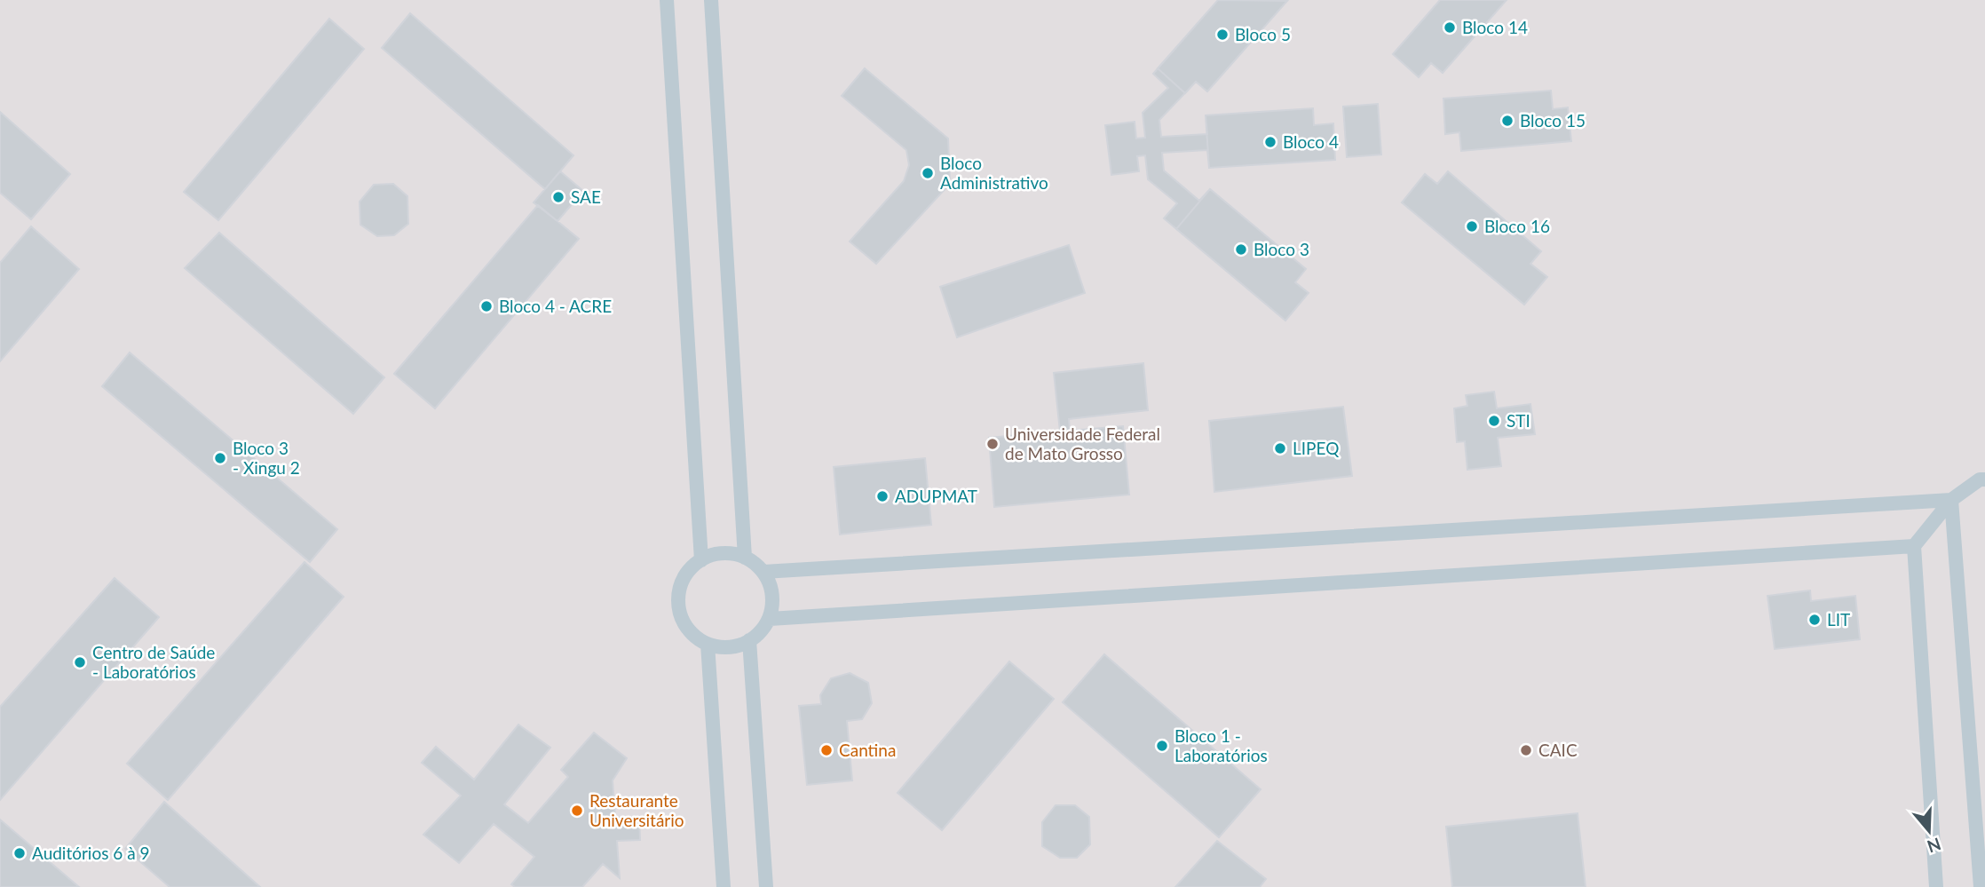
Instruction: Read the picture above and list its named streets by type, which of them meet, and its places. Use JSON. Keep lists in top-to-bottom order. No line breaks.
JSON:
{"places":["Bloco 14","Bloco 5","Bloco 15","Bloco 4","Bloco Administrativo","SAE","Bloco 16","Bloco 3","Bloco 4 - ACRE","STI","Universidade Federal de Mato Grosso","LIPEQ","Bloco 3 - Xingu 2","ADUPMAT","LIT","Centro de Saúde - Laboratórios","Bloco 1 - Laboratórios","Cantina","CAIC","Restaurante Universitário","Auditórios 6 à 9"],"north":"bottom"}
